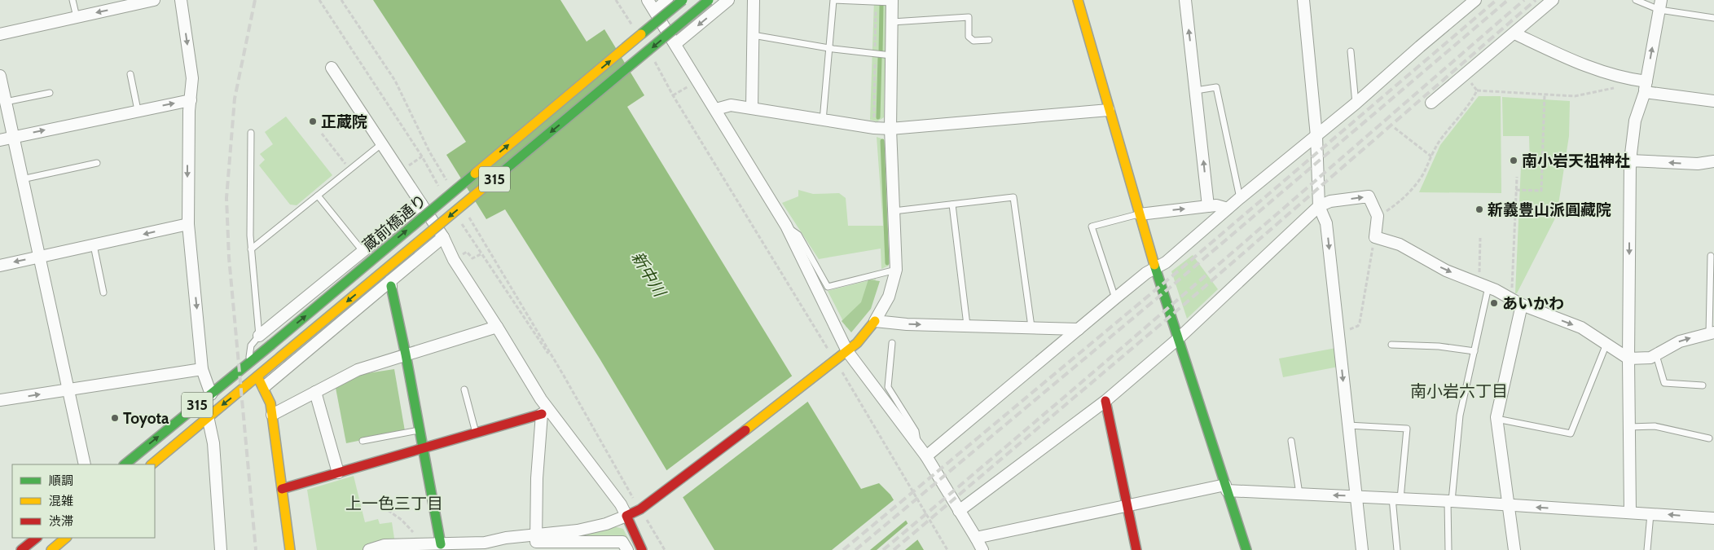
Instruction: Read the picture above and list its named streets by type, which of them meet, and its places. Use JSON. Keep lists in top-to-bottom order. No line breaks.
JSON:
{"streets":{"street":["315","蔵前橋通り"]},"crossings":[["315","蔵前橋通り"]],"districts":["南小岩六丁目","上一色三丁目"],"water":["新中川"],"places":["正蔵院","南小岩天祖神社","新義豊山派圓藏院","あいかわ","Toyota"],"legend":["順調","混雑","渋滞"]}
